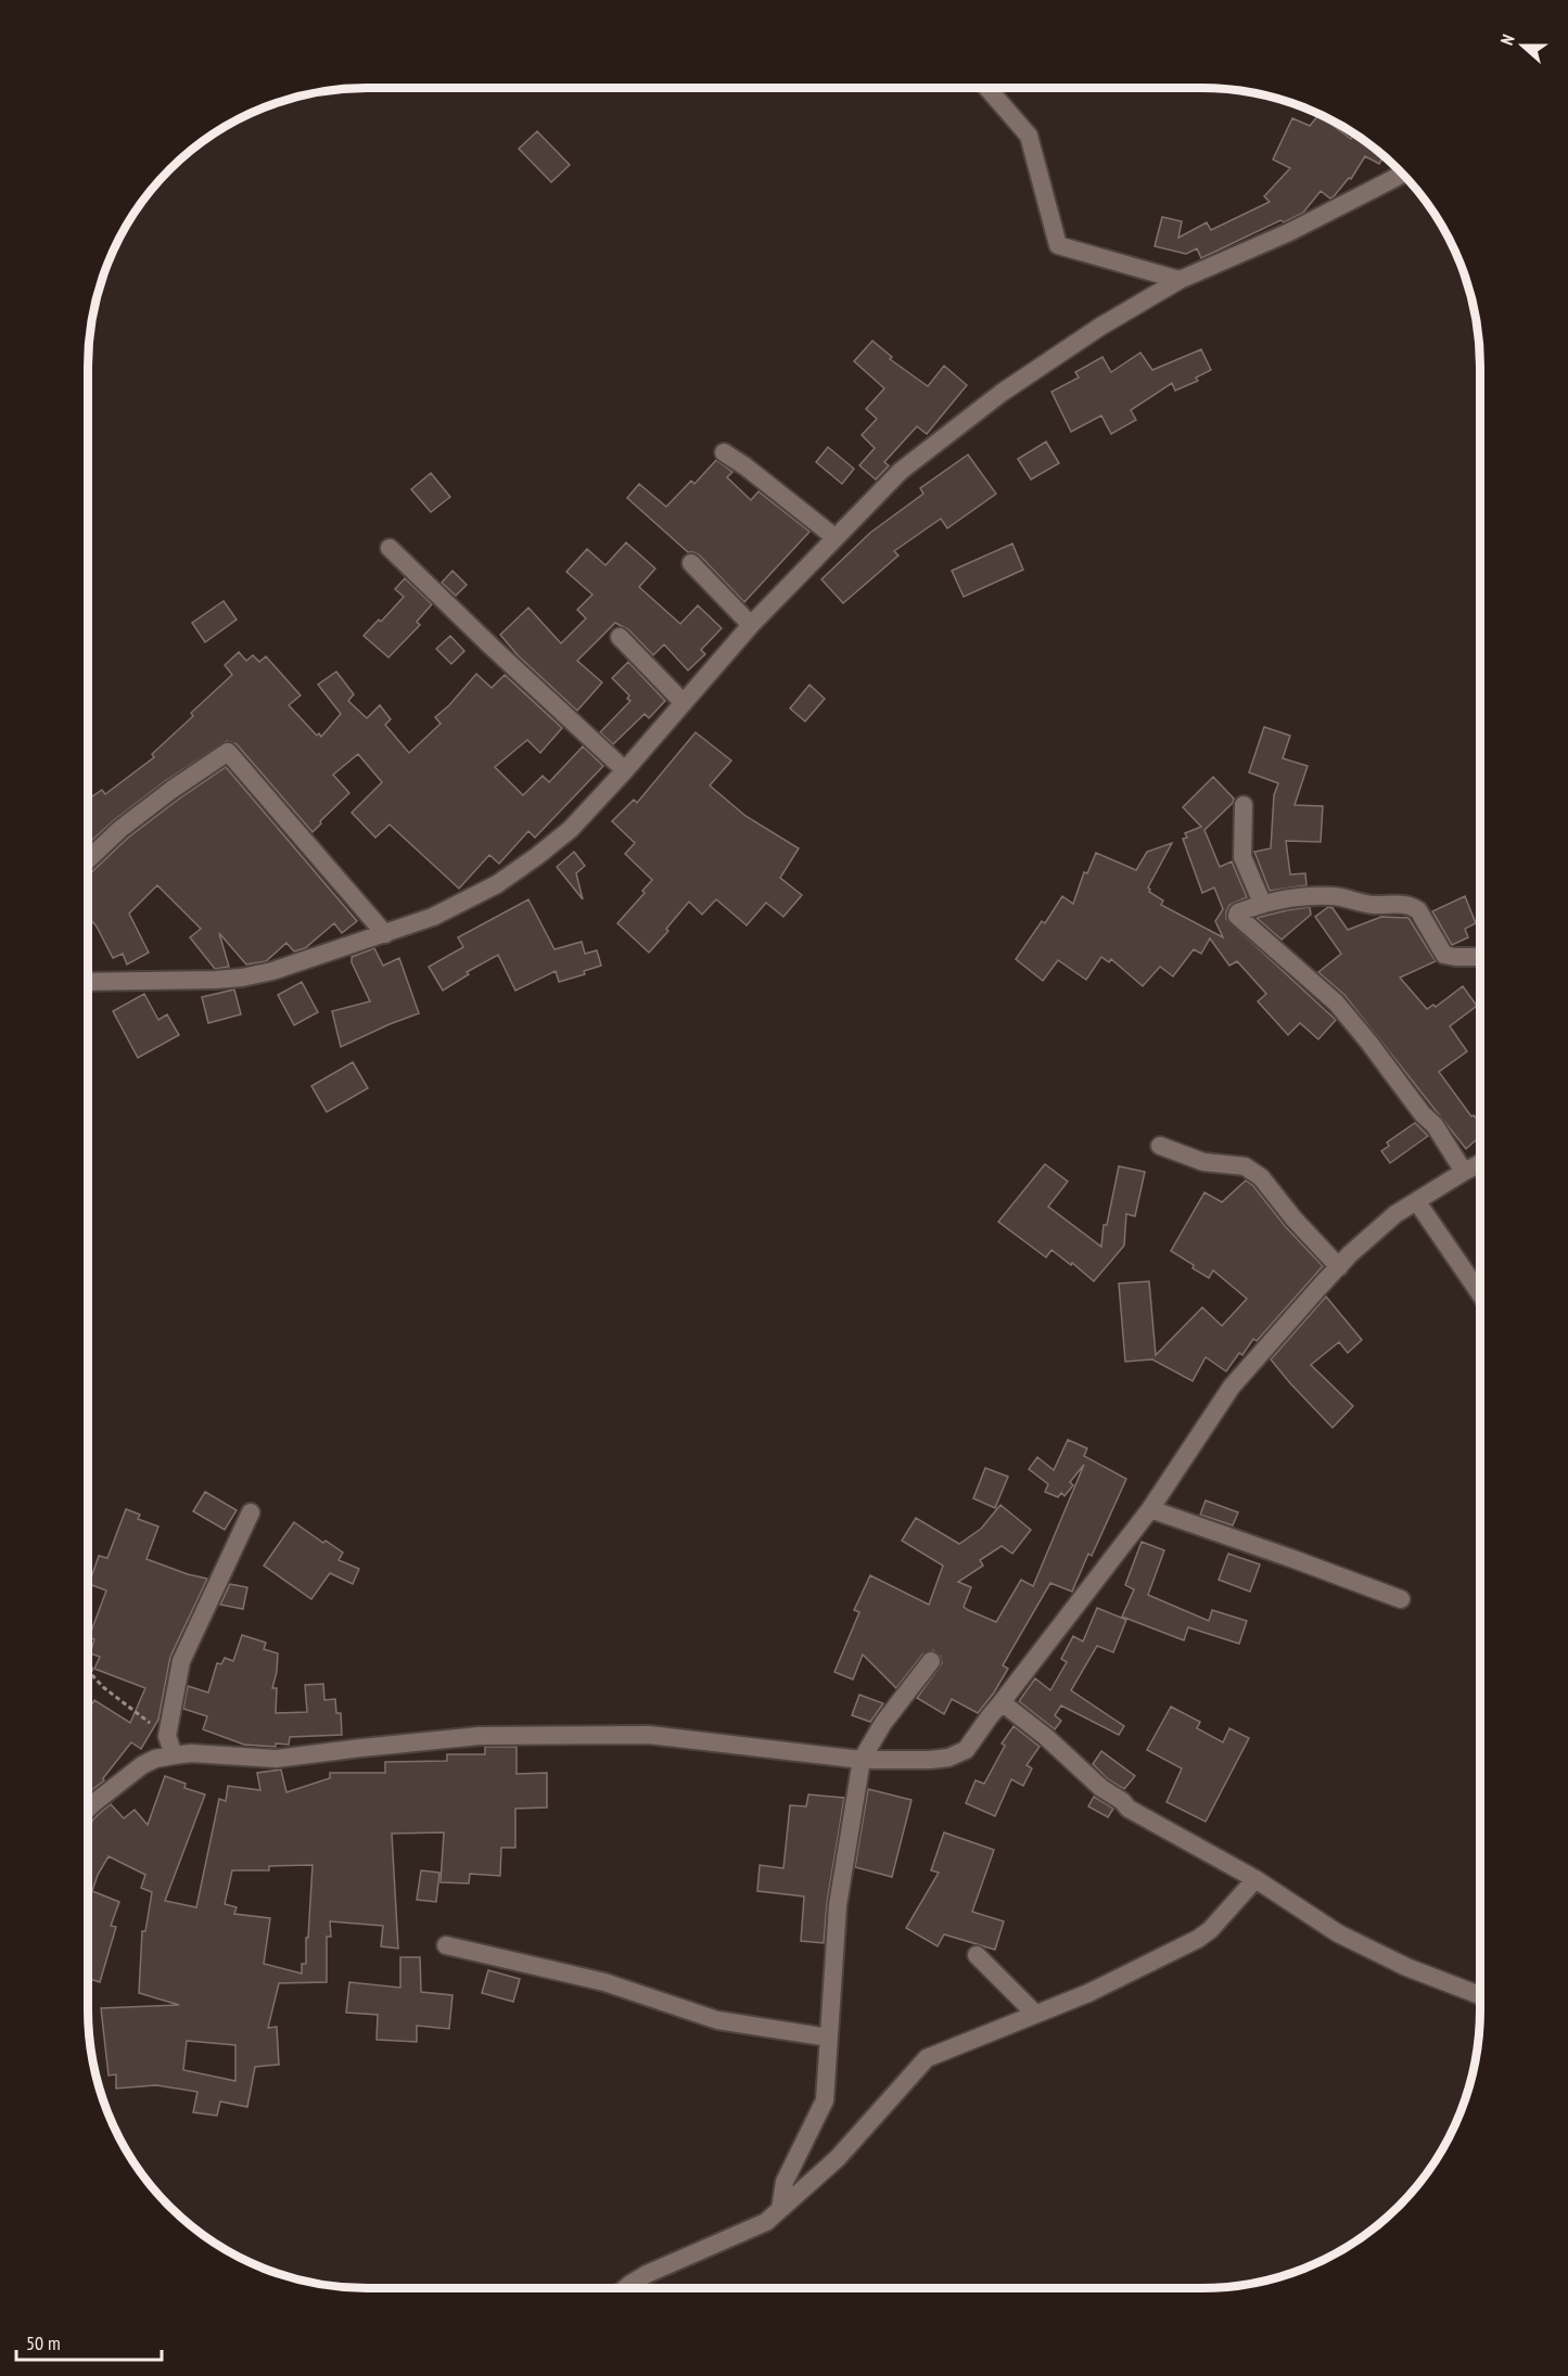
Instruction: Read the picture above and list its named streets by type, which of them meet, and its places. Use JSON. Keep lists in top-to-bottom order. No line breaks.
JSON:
{"scale_bar":"50 m","north":"left"}
